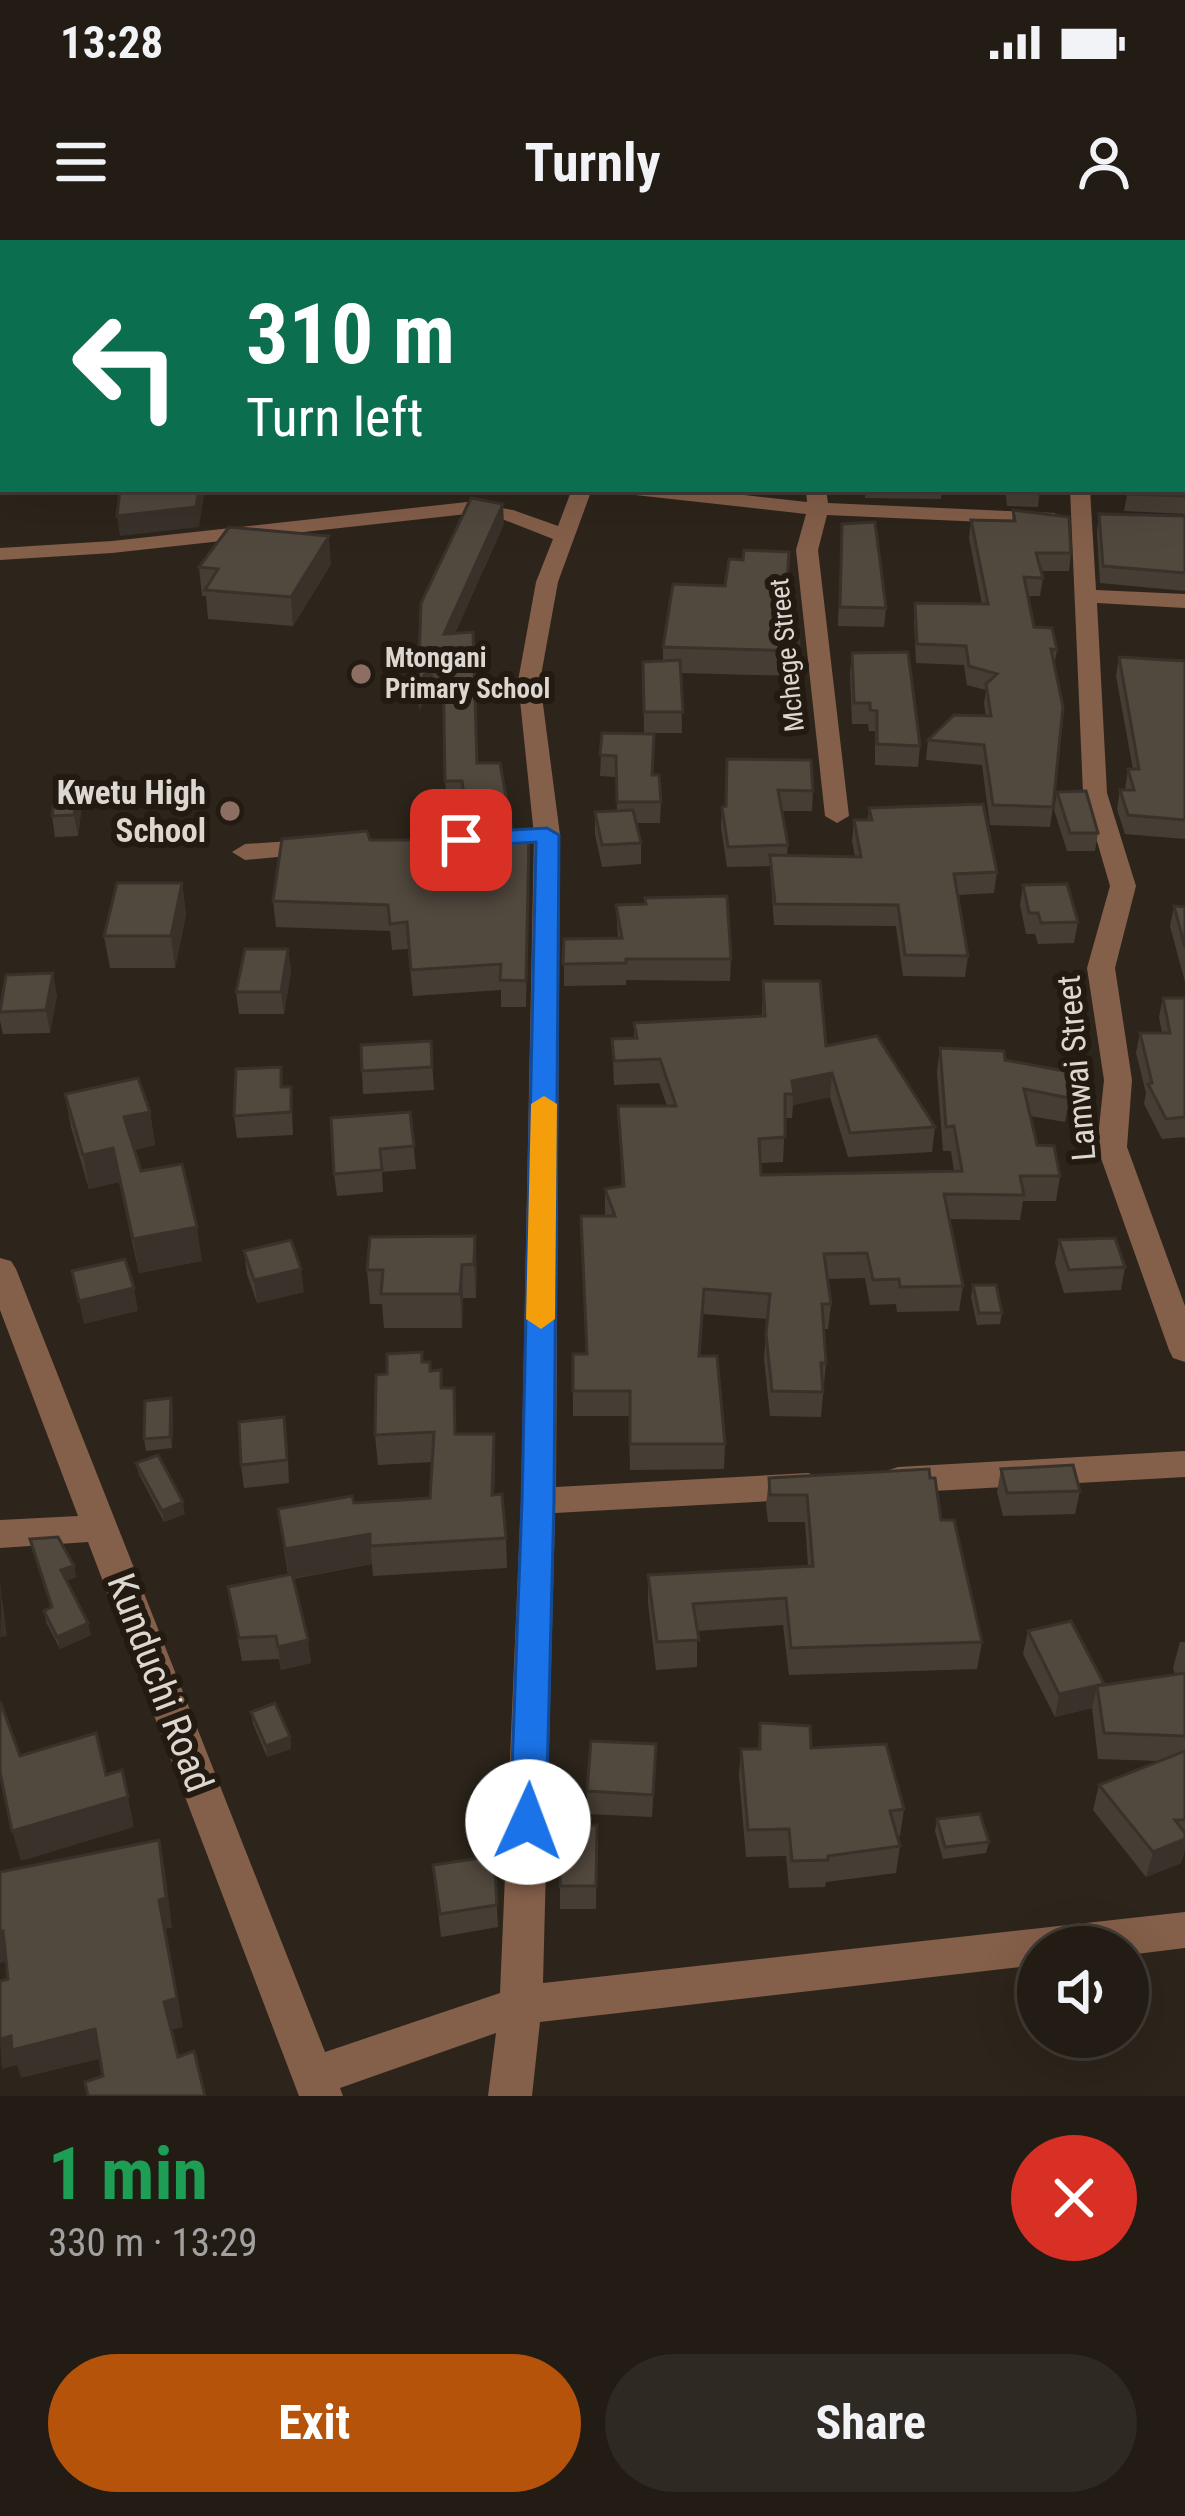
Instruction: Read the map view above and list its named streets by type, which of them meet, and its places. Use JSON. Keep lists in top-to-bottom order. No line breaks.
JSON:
{"streets":{"street":["Mchege Street","Lamwai Street","Kunduchi Road"]},"places":["Mtongani Primary School","Kwetu High School"],"page":{"status":"13:28","header":"Turnly","turn":["310 m","Turn left"],"heading":["1 min","330 m · 13:29"],"buttons":["Exit","Share"]}}
